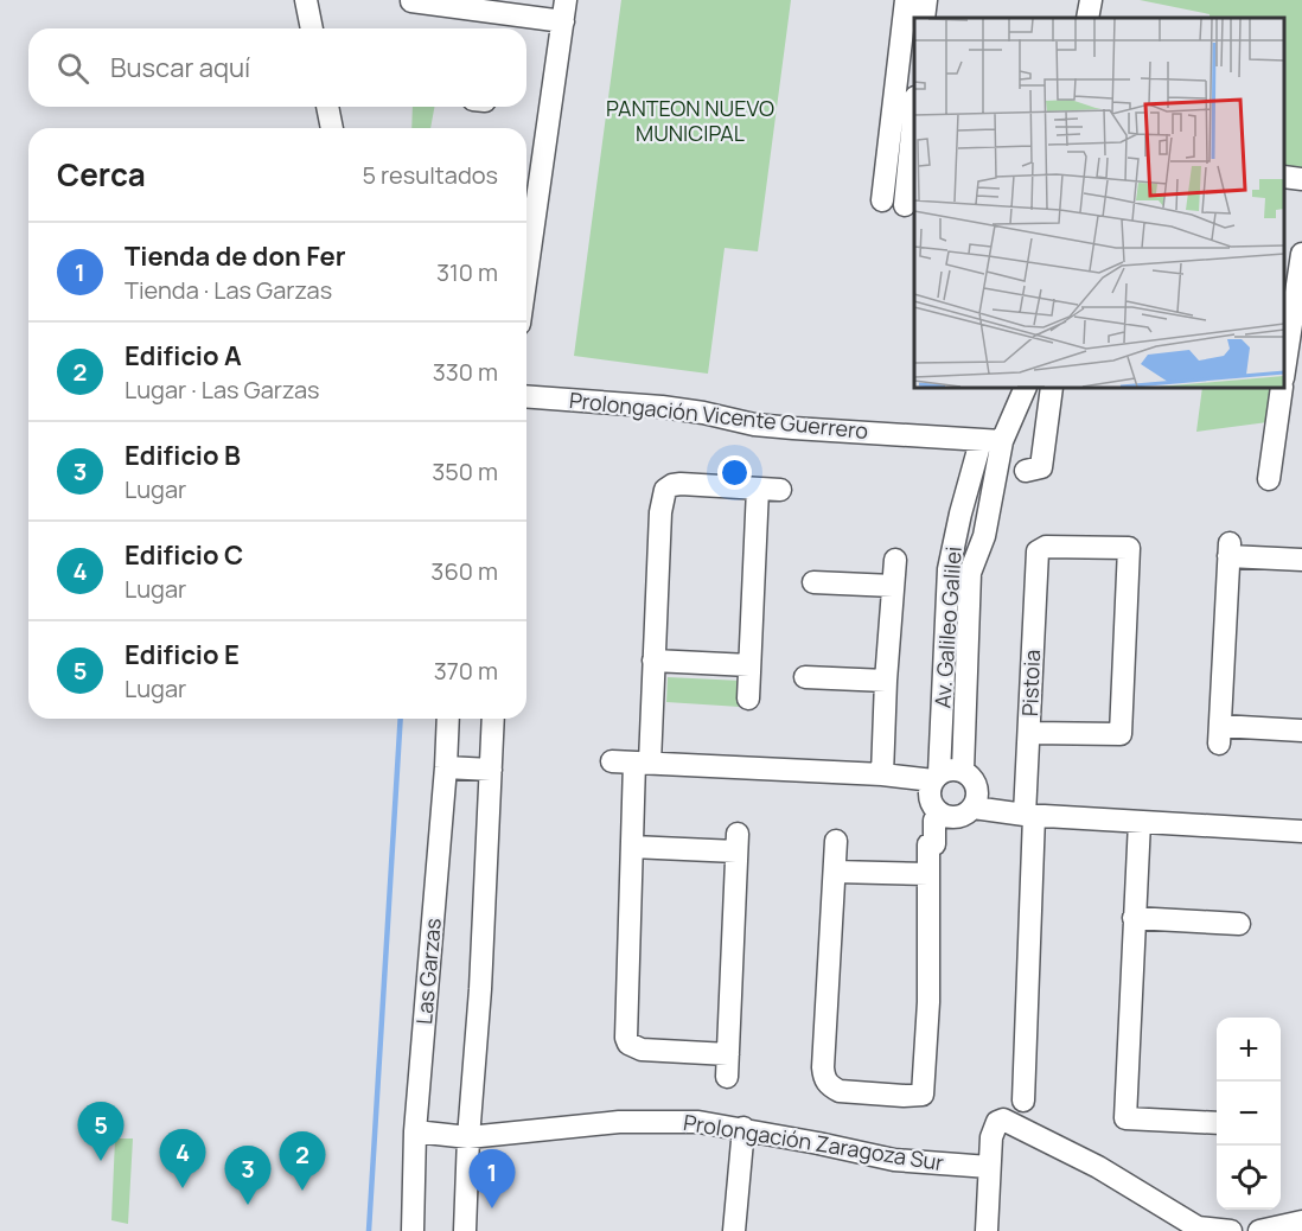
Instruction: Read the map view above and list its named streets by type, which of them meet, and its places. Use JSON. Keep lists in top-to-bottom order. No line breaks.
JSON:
{"streets":{"street":["Prolongación Vicente Guerrero","Av. Galileo Galilei","Pistoia","Las Garzas","Prolongación Zaragoza Sur"]},"crossings":[["Prolongación Vicente Guerrero","Av. Galileo Galilei"],["Las Garzas","Prolongación Zaragoza Sur"]],"parks":["PANTEON NUEVO MUNICIPAL"],"page":{"search":"Buscar aquí","heading":["Cerca","5 resultados"],"list":[{"mark":"1","name":"Tienda de don Fer","note":"Tienda · Las Garzas","value":"310 m"},{"mark":"2","name":"Edificio A","note":"Lugar · Las Garzas","value":"330 m"},{"mark":"3","name":"Edificio B","note":"Lugar","value":"350 m"},{"mark":"4","name":"Edificio C","note":"Lugar","value":"360 m"},{"mark":"5","name":"Edificio E","note":"Lugar","value":"370 m"}],"map_buttons":["+","−"],"pins":["5","4","2","3","1"]}}
